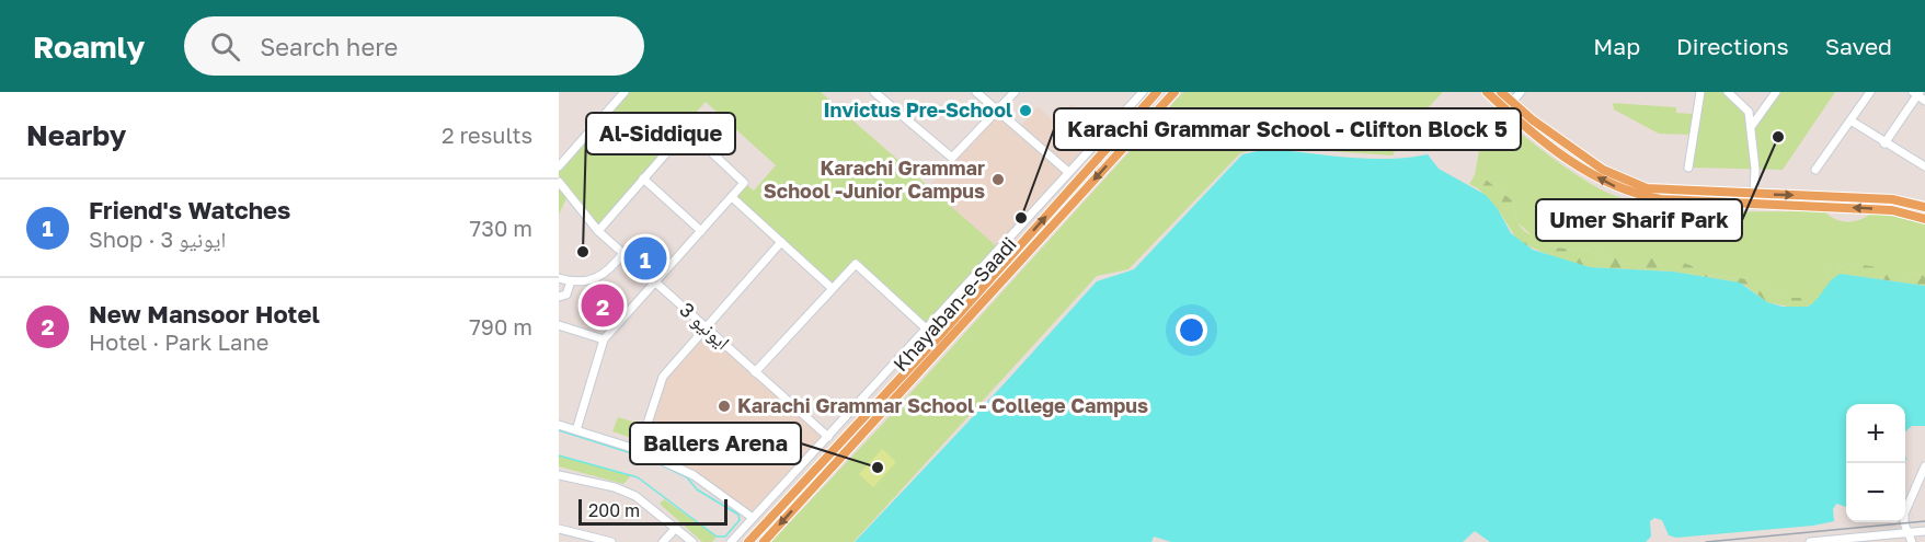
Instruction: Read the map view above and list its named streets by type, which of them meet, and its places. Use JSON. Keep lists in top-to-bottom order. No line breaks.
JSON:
{"streets":{"main road":["Khayaban-e-Saadi"],"street":["ایونیو 3"]},"places":["Invictus Pre-School","Umer Sharif Park","Karachi Grammar School -Junior Campus","Karachi Grammar School - Clifton Block 5","Al-Siddique","Karachi Grammar School - College Campus","Ballers Arena"],"scale_bar":"200 m","page":{"header":"Roamly","search":"Search here","nav":["Map","Directions","Saved"],"heading":["Nearby","2 results"],"list":[{"mark":"1","name":"Friend's Watches","note":"Shop · ایونیو 3","value":"730 m"},{"mark":"2","name":"New Mansoor Hotel","note":"Hotel · Park Lane","value":"790 m"}],"pins":["1","2"],"map_buttons":["+","−"],"scale":"200 m"}}
